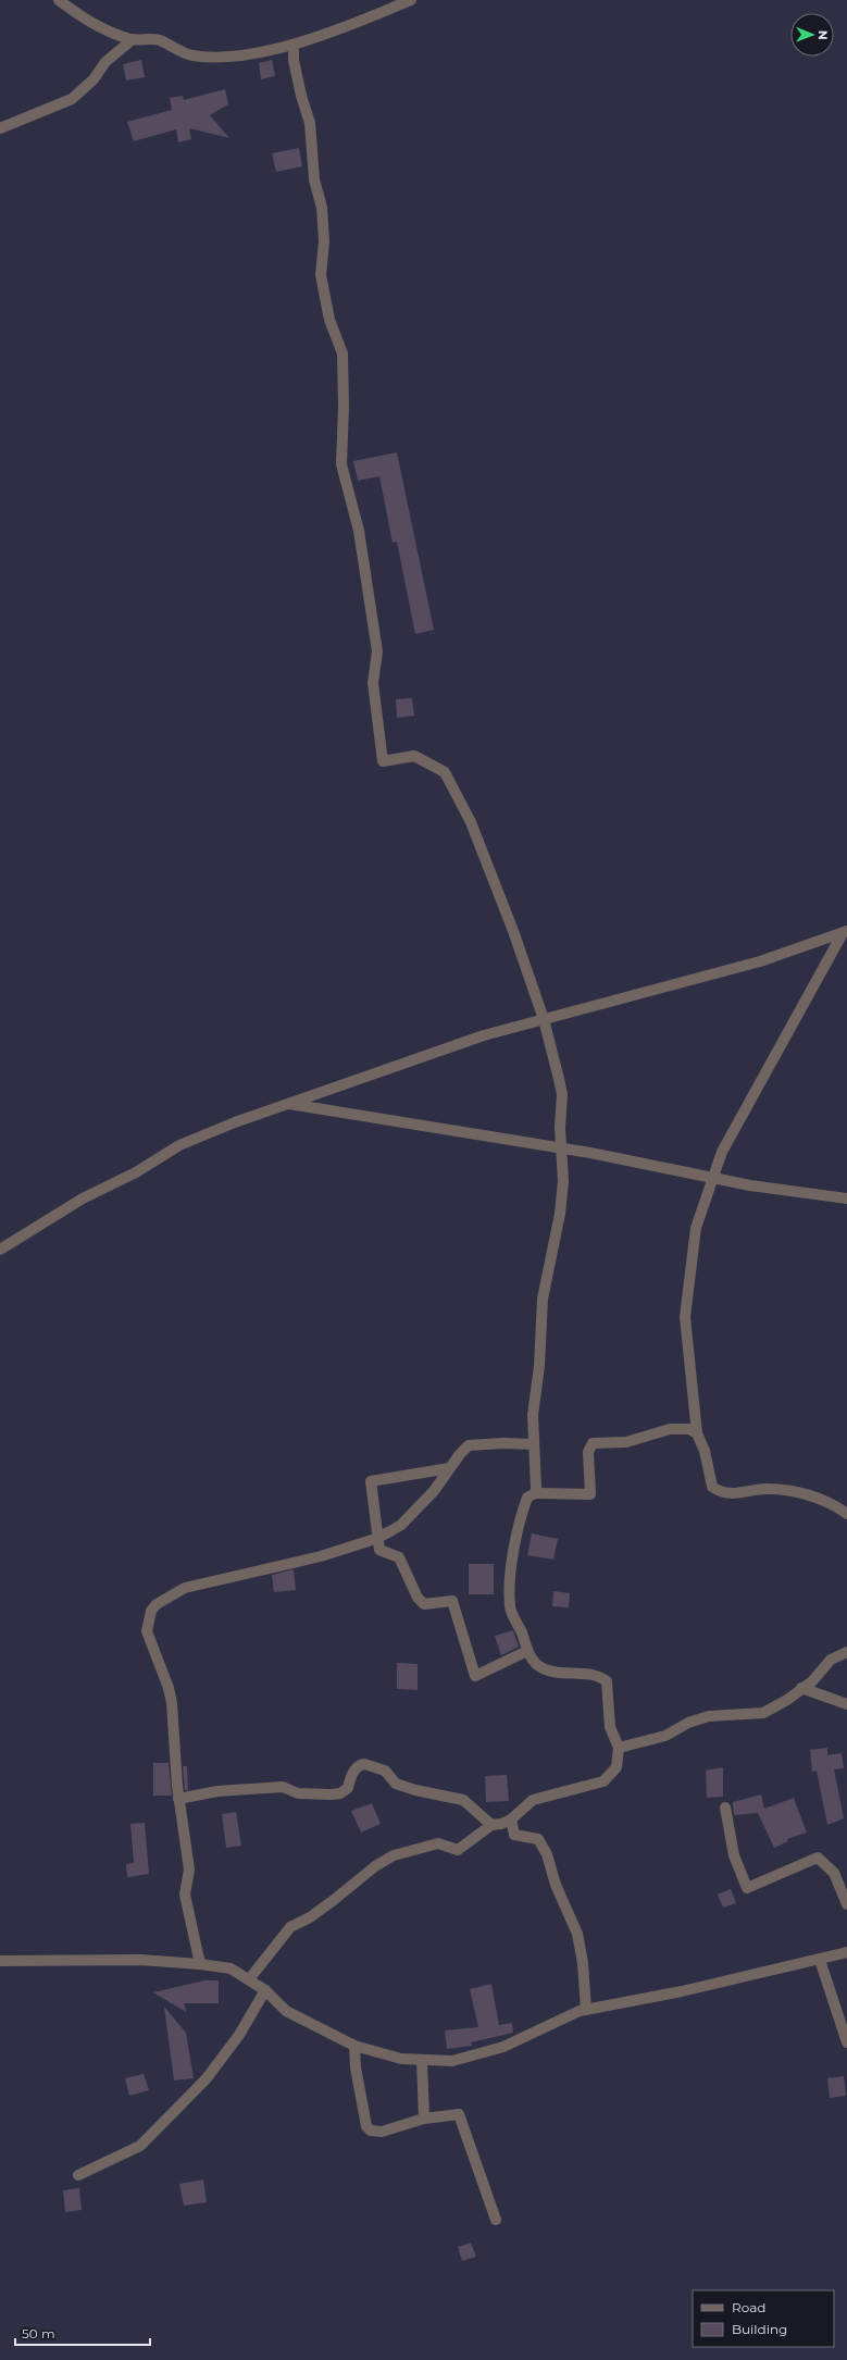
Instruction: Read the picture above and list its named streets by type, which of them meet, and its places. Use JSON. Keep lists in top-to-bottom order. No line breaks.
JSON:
{"legend":["Road","Building"],"scale_bar":"50 m","north":"right"}
